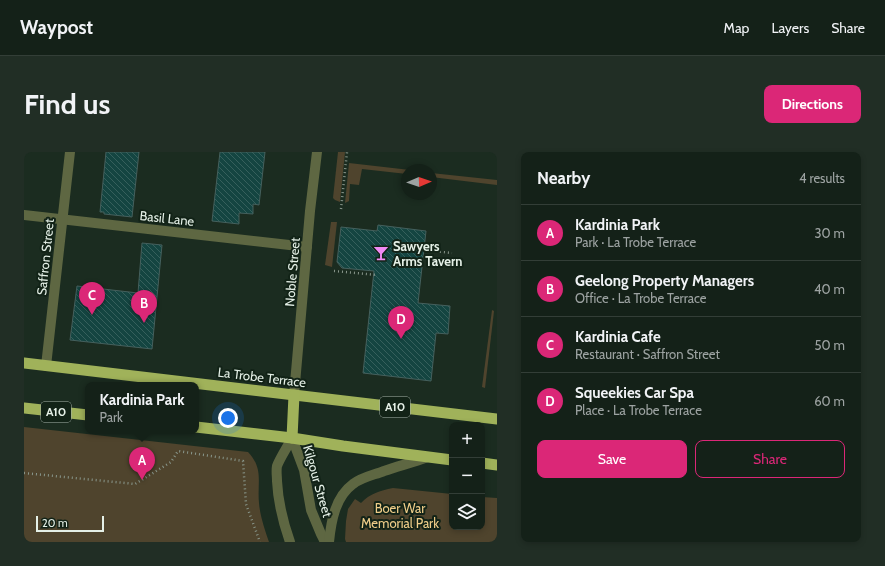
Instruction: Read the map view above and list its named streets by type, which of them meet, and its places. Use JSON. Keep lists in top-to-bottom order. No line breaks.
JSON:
{"streets":{"highway":["La Trobe Terrace","A10"],"street":["Basil Lane","Saffron Street","Noble Street","Kilgour Street"]},"crossings":[["Basil Lane","Saffron Street"],["Basil Lane","Noble Street"],["Saffron Street","La Trobe Terrace"],["Noble Street","La Trobe Terrace"]],"parks":["Boer War Memorial Park"],"places":{"bar":["Sawyers Arms Tavern"]},"scale_bar":"20 m","north":"right","page":{"header":"Waypost","nav":["Map","Layers","Share"],"buttons":["Directions",["Save","Share"]],"title":"Find us","heading":["Nearby","4 results"],"list":[{"mark":"A","name":"Kardinia Park","note":"Park · La Trobe Terrace","value":"30 m"},{"mark":"B","name":"Geelong Property Managers","note":"Office · La Trobe Terrace","value":"40 m"},{"mark":"C","name":"Kardinia Cafe","note":"Restaurant · Saffron Street","value":"50 m"},{"mark":"D","name":"Squeekies Car Spa","note":"Place · La Trobe Terrace","value":"60 m"}],"pins":["C","B","D","A"],"popup":["Kardinia Park","Park"],"map_buttons":["+","−"],"scale":"20 m"}}
